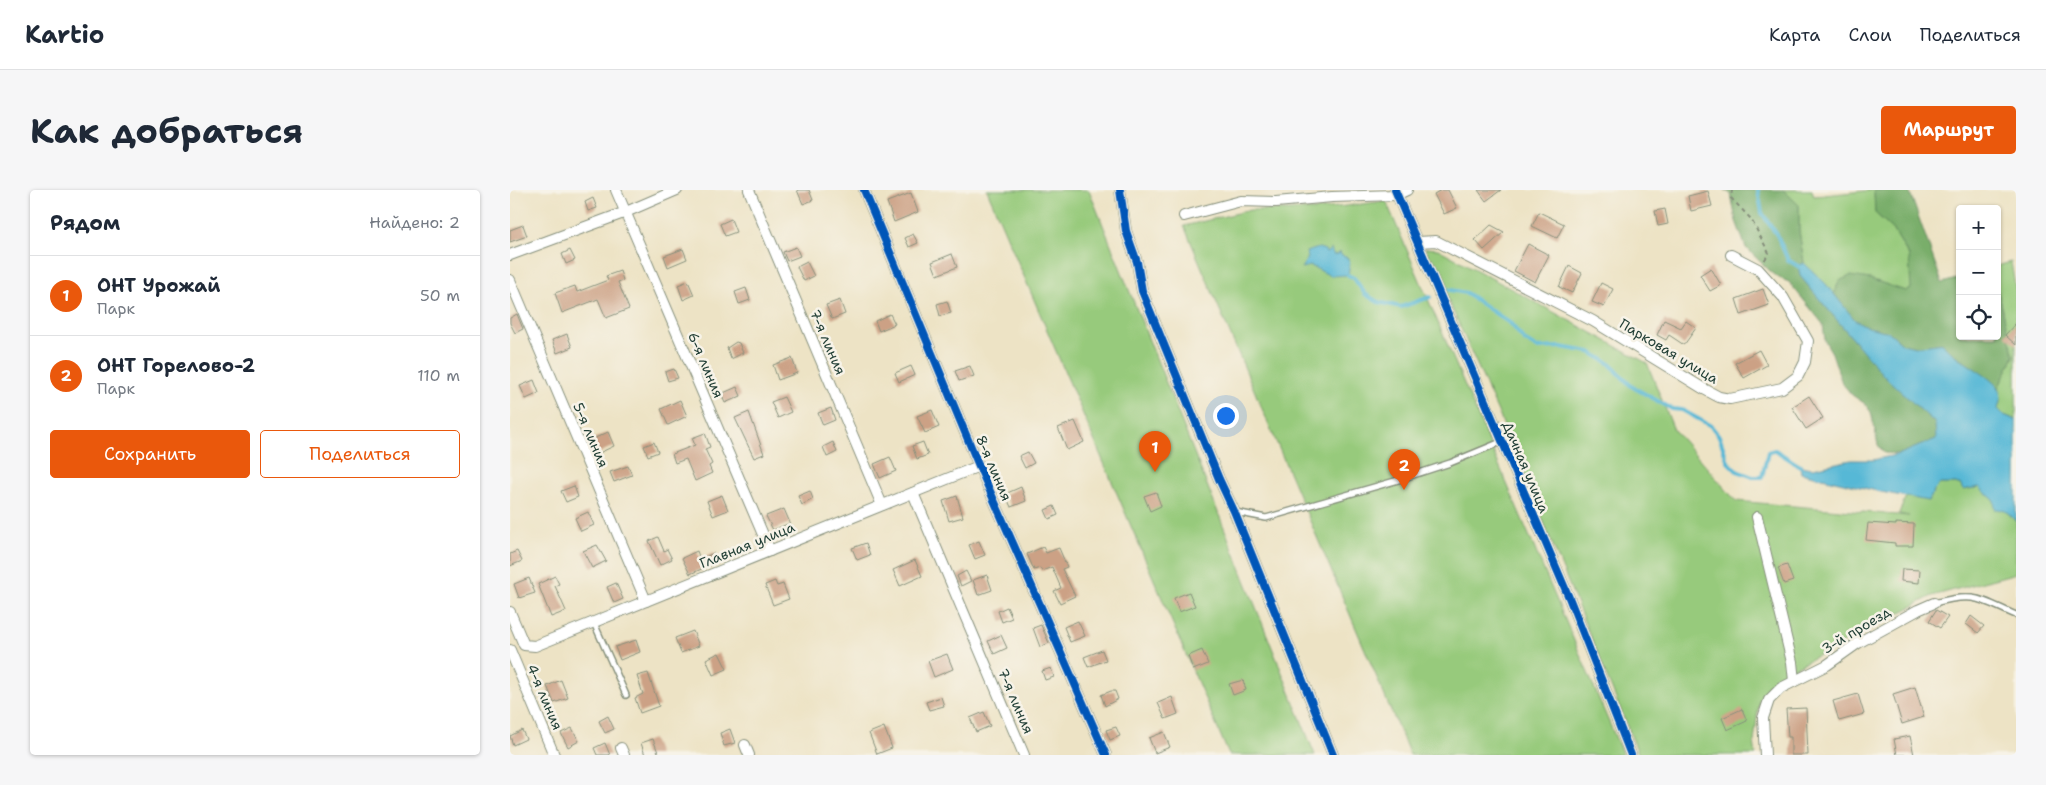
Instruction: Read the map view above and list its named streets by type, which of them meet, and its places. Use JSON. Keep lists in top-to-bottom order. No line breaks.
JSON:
{"streets":{"street":["7-я линия","Парковая улица","6-я линия","5-я линия","Дачная улица","8-я линия","Главная улица","3-й проезд","4-я линия"]},"crossings":[["7-я линия","Главная улица"],["Парковая улица","Дачная улица"],["6-я линия","Главная улица"],["5-я линия","Главная улица"],["8-я линия","Главная улица"]],"page":{"header":"Kartio","nav":["Карта","Слои","Поделиться"],"buttons":["Маршрут",["Сохранить","Поделиться"]],"title":"Как добраться","heading":["Рядом","Найдено: 2"],"map_buttons":["+","−"],"list":[{"mark":"1","name":"ОНТ Урожай","note":"Парк","value":"50 m"},{"mark":"2","name":"ОНТ Горелово-2","note":"Парк","value":"110 m"}],"pins":["1","2"]}}
